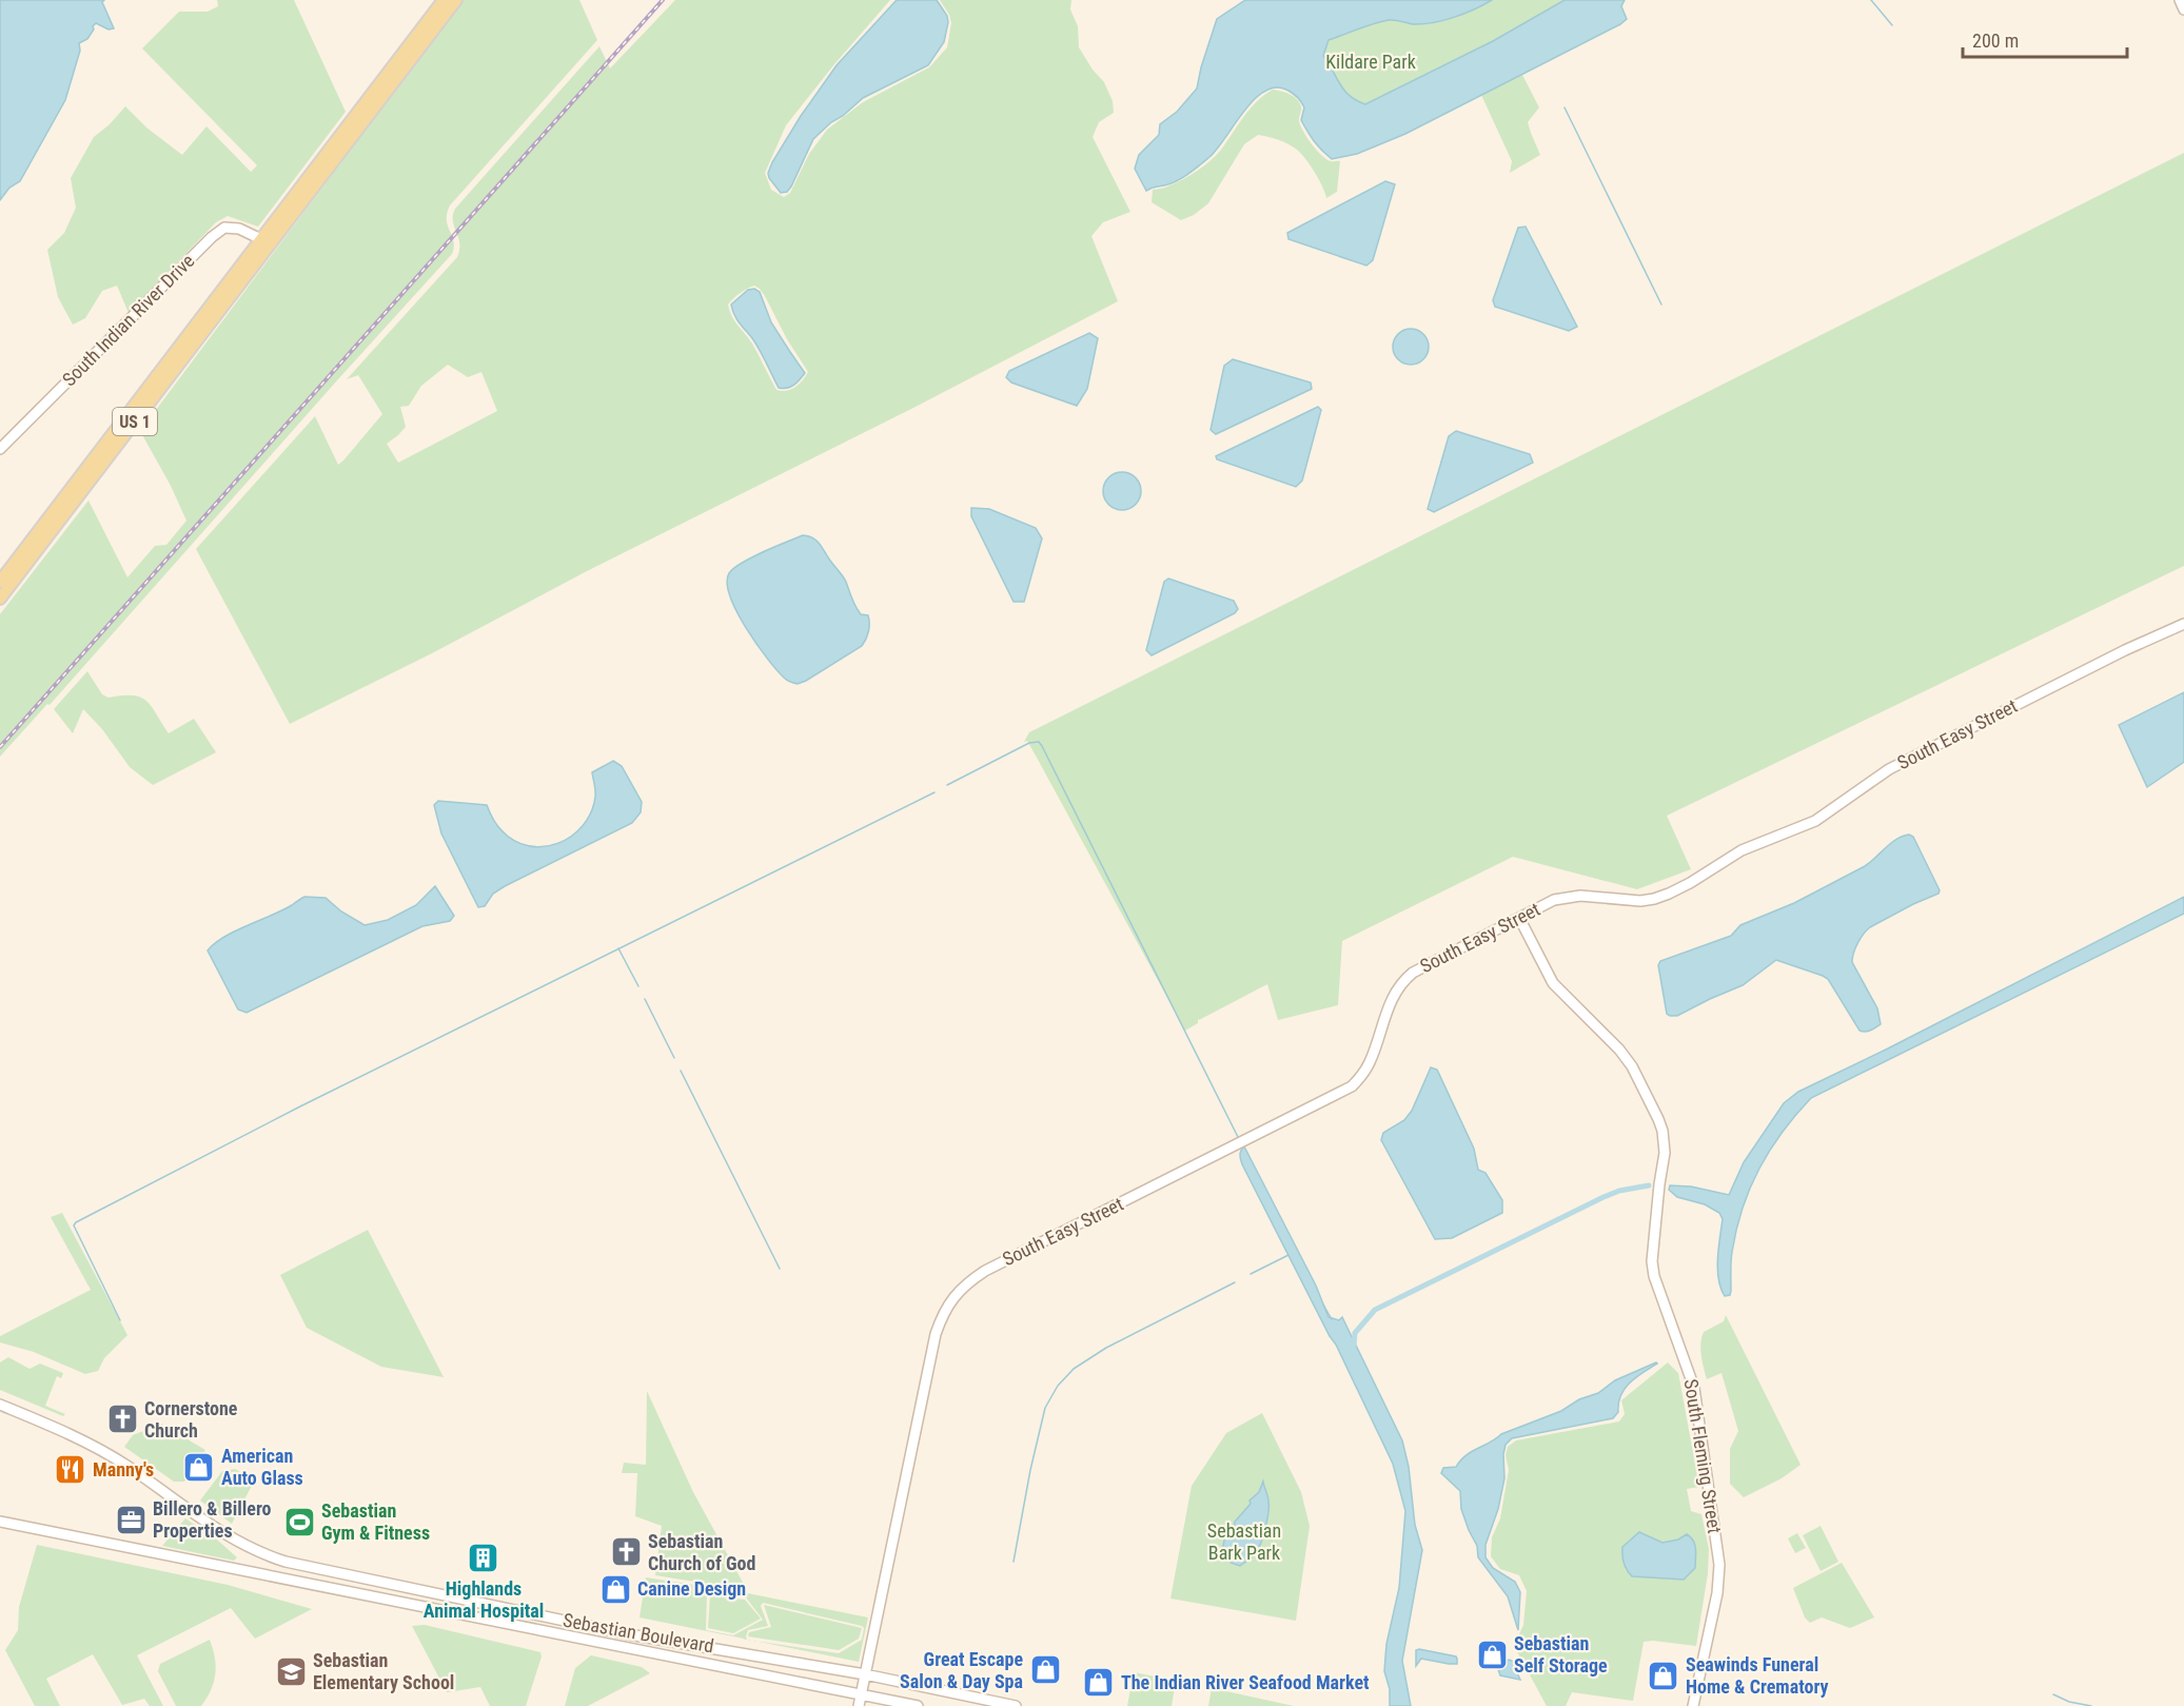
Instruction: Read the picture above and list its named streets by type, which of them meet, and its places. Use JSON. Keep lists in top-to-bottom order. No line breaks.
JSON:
{"streets":{"main road":["US 1"],"street":["South Indian River Drive","South Easy Street","South Fleming Street","Sebastian Boulevard"]},"crossings":[["South Indian River Drive","US 1"],["South Easy Street","South Fleming Street"],["South Easy Street","Sebastian Boulevard"]],"parks":["Kildare Park","Sebastian Bark Park"],"places":{"church":["Cornerstone Church","Sebastian Church of God"],"shop":["American Auto Glass","Canine Design","Sebastian Self Storage","Great Escape Salon & Day Spa","Seawinds Funeral Home & Crematory","The Indian River Seafood Market"],"restaurant":["Manny's"],"office":["Billero & Billero Properties"],"sports":["Sebastian Gym & Fitness"],"building":["Highlands Animal Hospital"],"school or university":["Sebastian Elementary School"]},"scale_bar":"200 m"}
